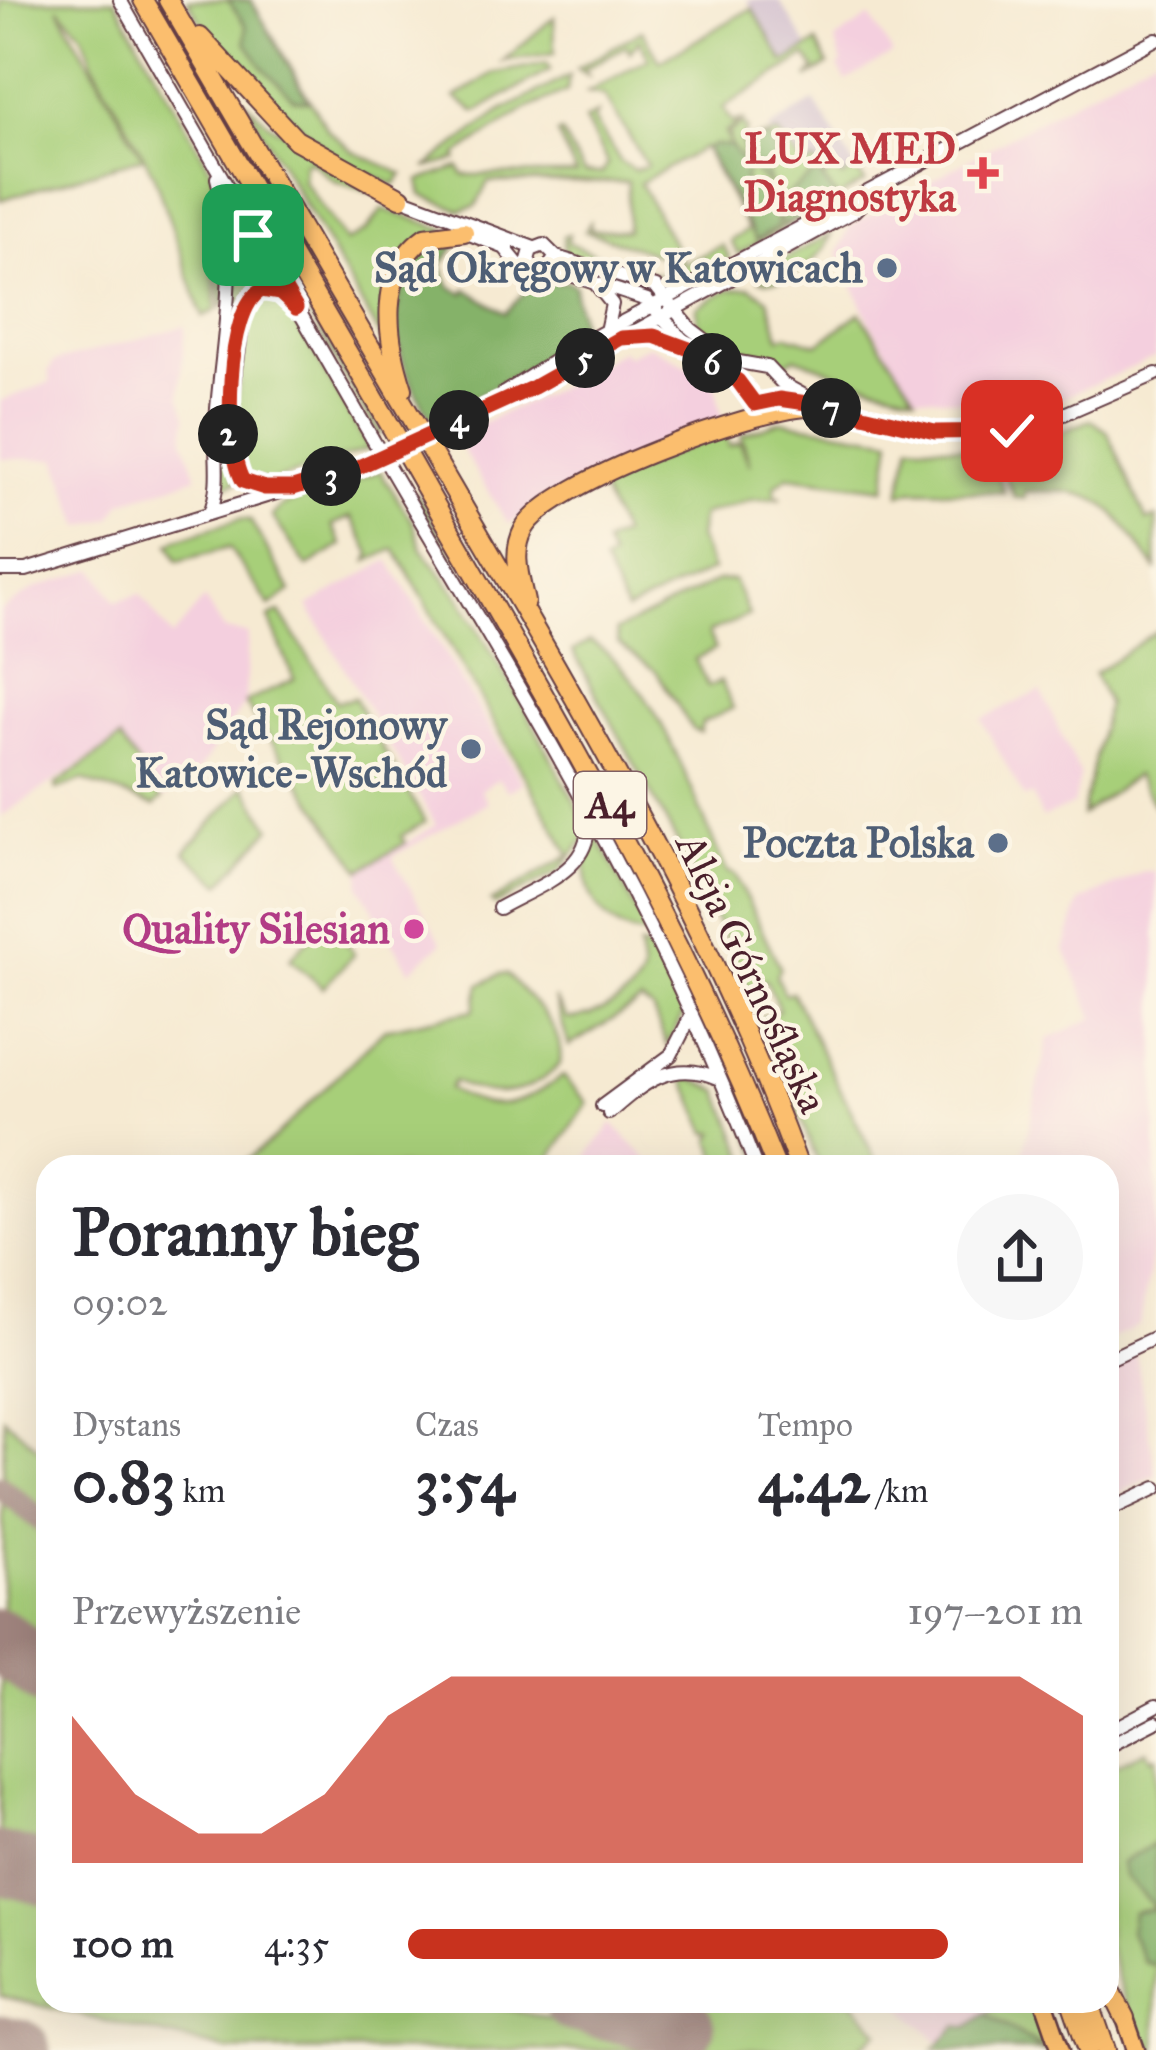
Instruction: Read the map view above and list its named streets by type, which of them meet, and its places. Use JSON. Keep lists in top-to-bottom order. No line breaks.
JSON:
{"streets":{"highway":["A4","Aleja Górnośląska"]},"places":{"health":["LUX MED Diagnostyka"],"other":["Sąd Okręgowy w Katowicach","Sąd Rejonowy Katowice-Wschód","Poczta Polska","Quality Silesian"]},"page":{"pins":["5","6","7","4","2","3"],"heading":["Poranny bieg","09:02"],"stats":[["Dystans","0.83 km"],["Czas","3:54"],["Tempo","4:42 /km"]],"chart":["Przewyższenie","197–201 m"],"list":[{"name":"100 m","note":"4:35"}]}}
